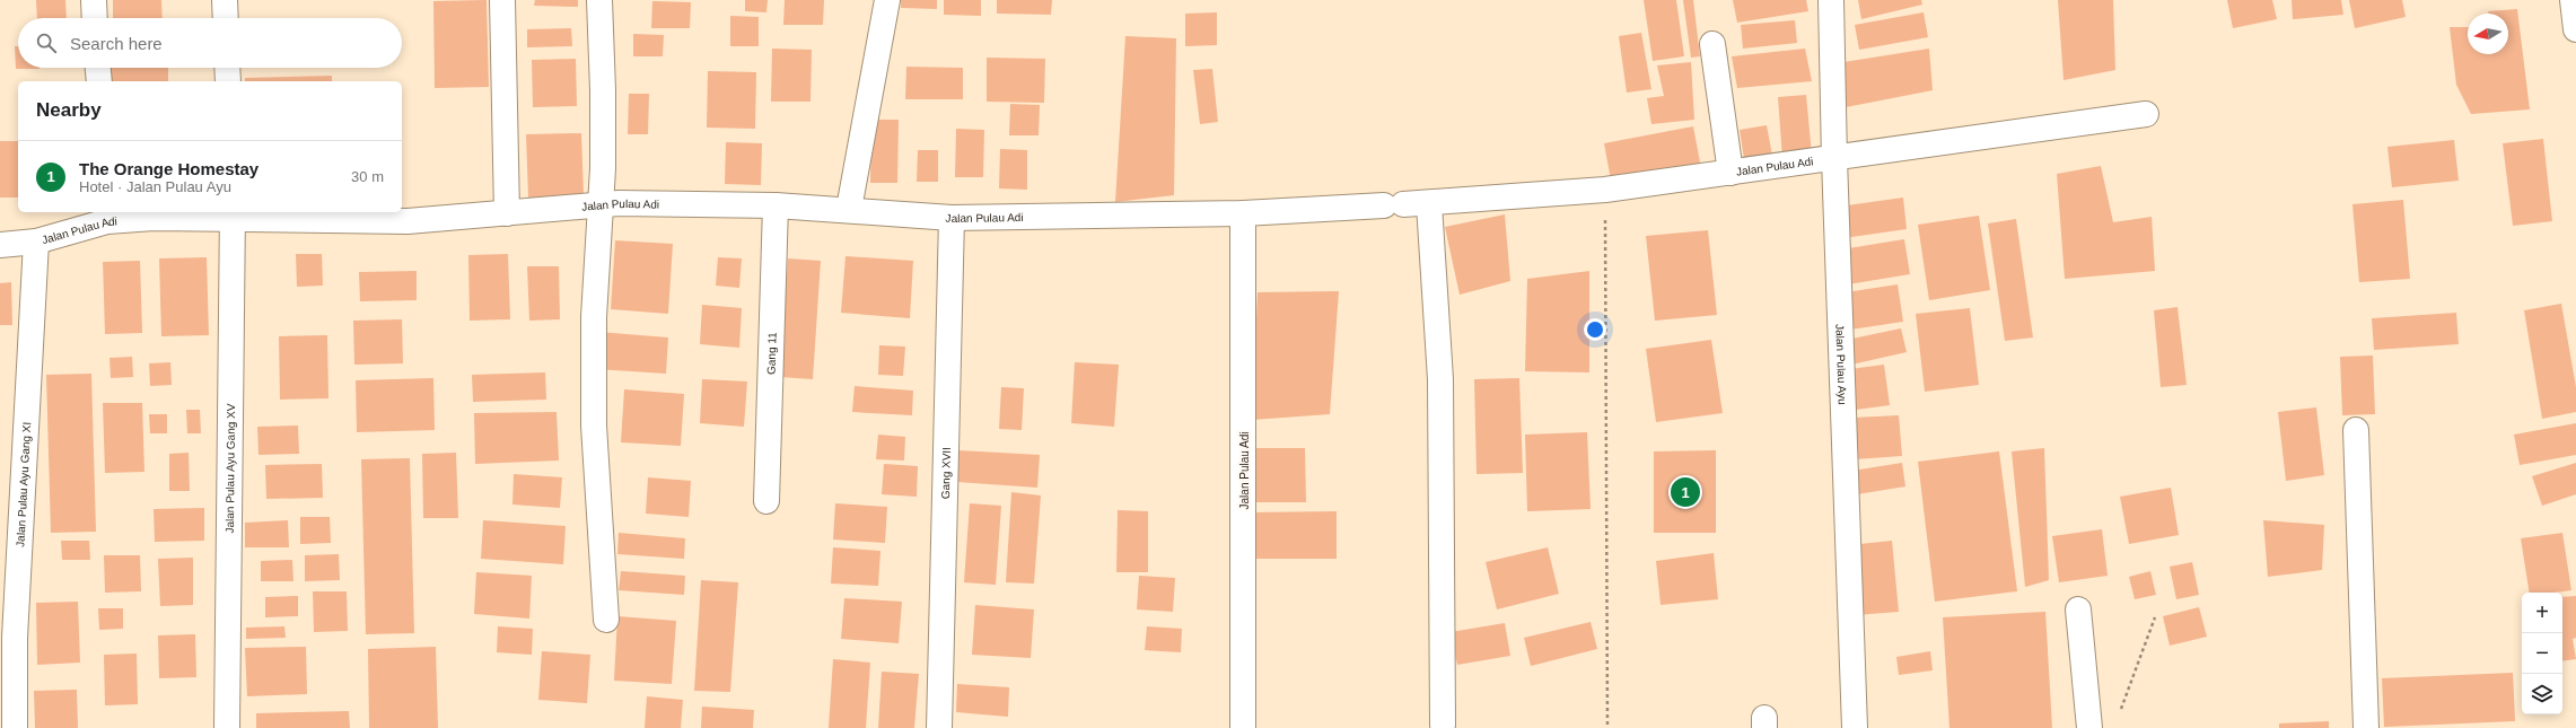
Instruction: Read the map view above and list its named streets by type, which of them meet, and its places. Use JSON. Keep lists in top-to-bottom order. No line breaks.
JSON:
{"streets":{"street":["Jalan Pulau Adi","Gang 11","Jalan Pulau Ayu","Jalan Pulau Ayu Gang XV","Gang XVII","Jalan Pulau Ayu Gang XI"]},"crossings":[["Jalan Pulau Adi","Gang 11"],["Jalan Pulau Adi","Jalan Pulau Ayu"],["Jalan Pulau Adi","Jalan Pulau Ayu Gang XV"],["Jalan Pulau Adi","Gang XVII"],["Jalan Pulau Adi","Jalan Pulau Ayu Gang XI"]],"north":"left","page":{"search":"Search here","heading":"Nearby","list":[{"mark":"1","name":"The Orange Homestay","note":"Hotel · Jalan Pulau Ayu","value":"30 m"}],"pins":"1","map_buttons":["+","−"]}}
